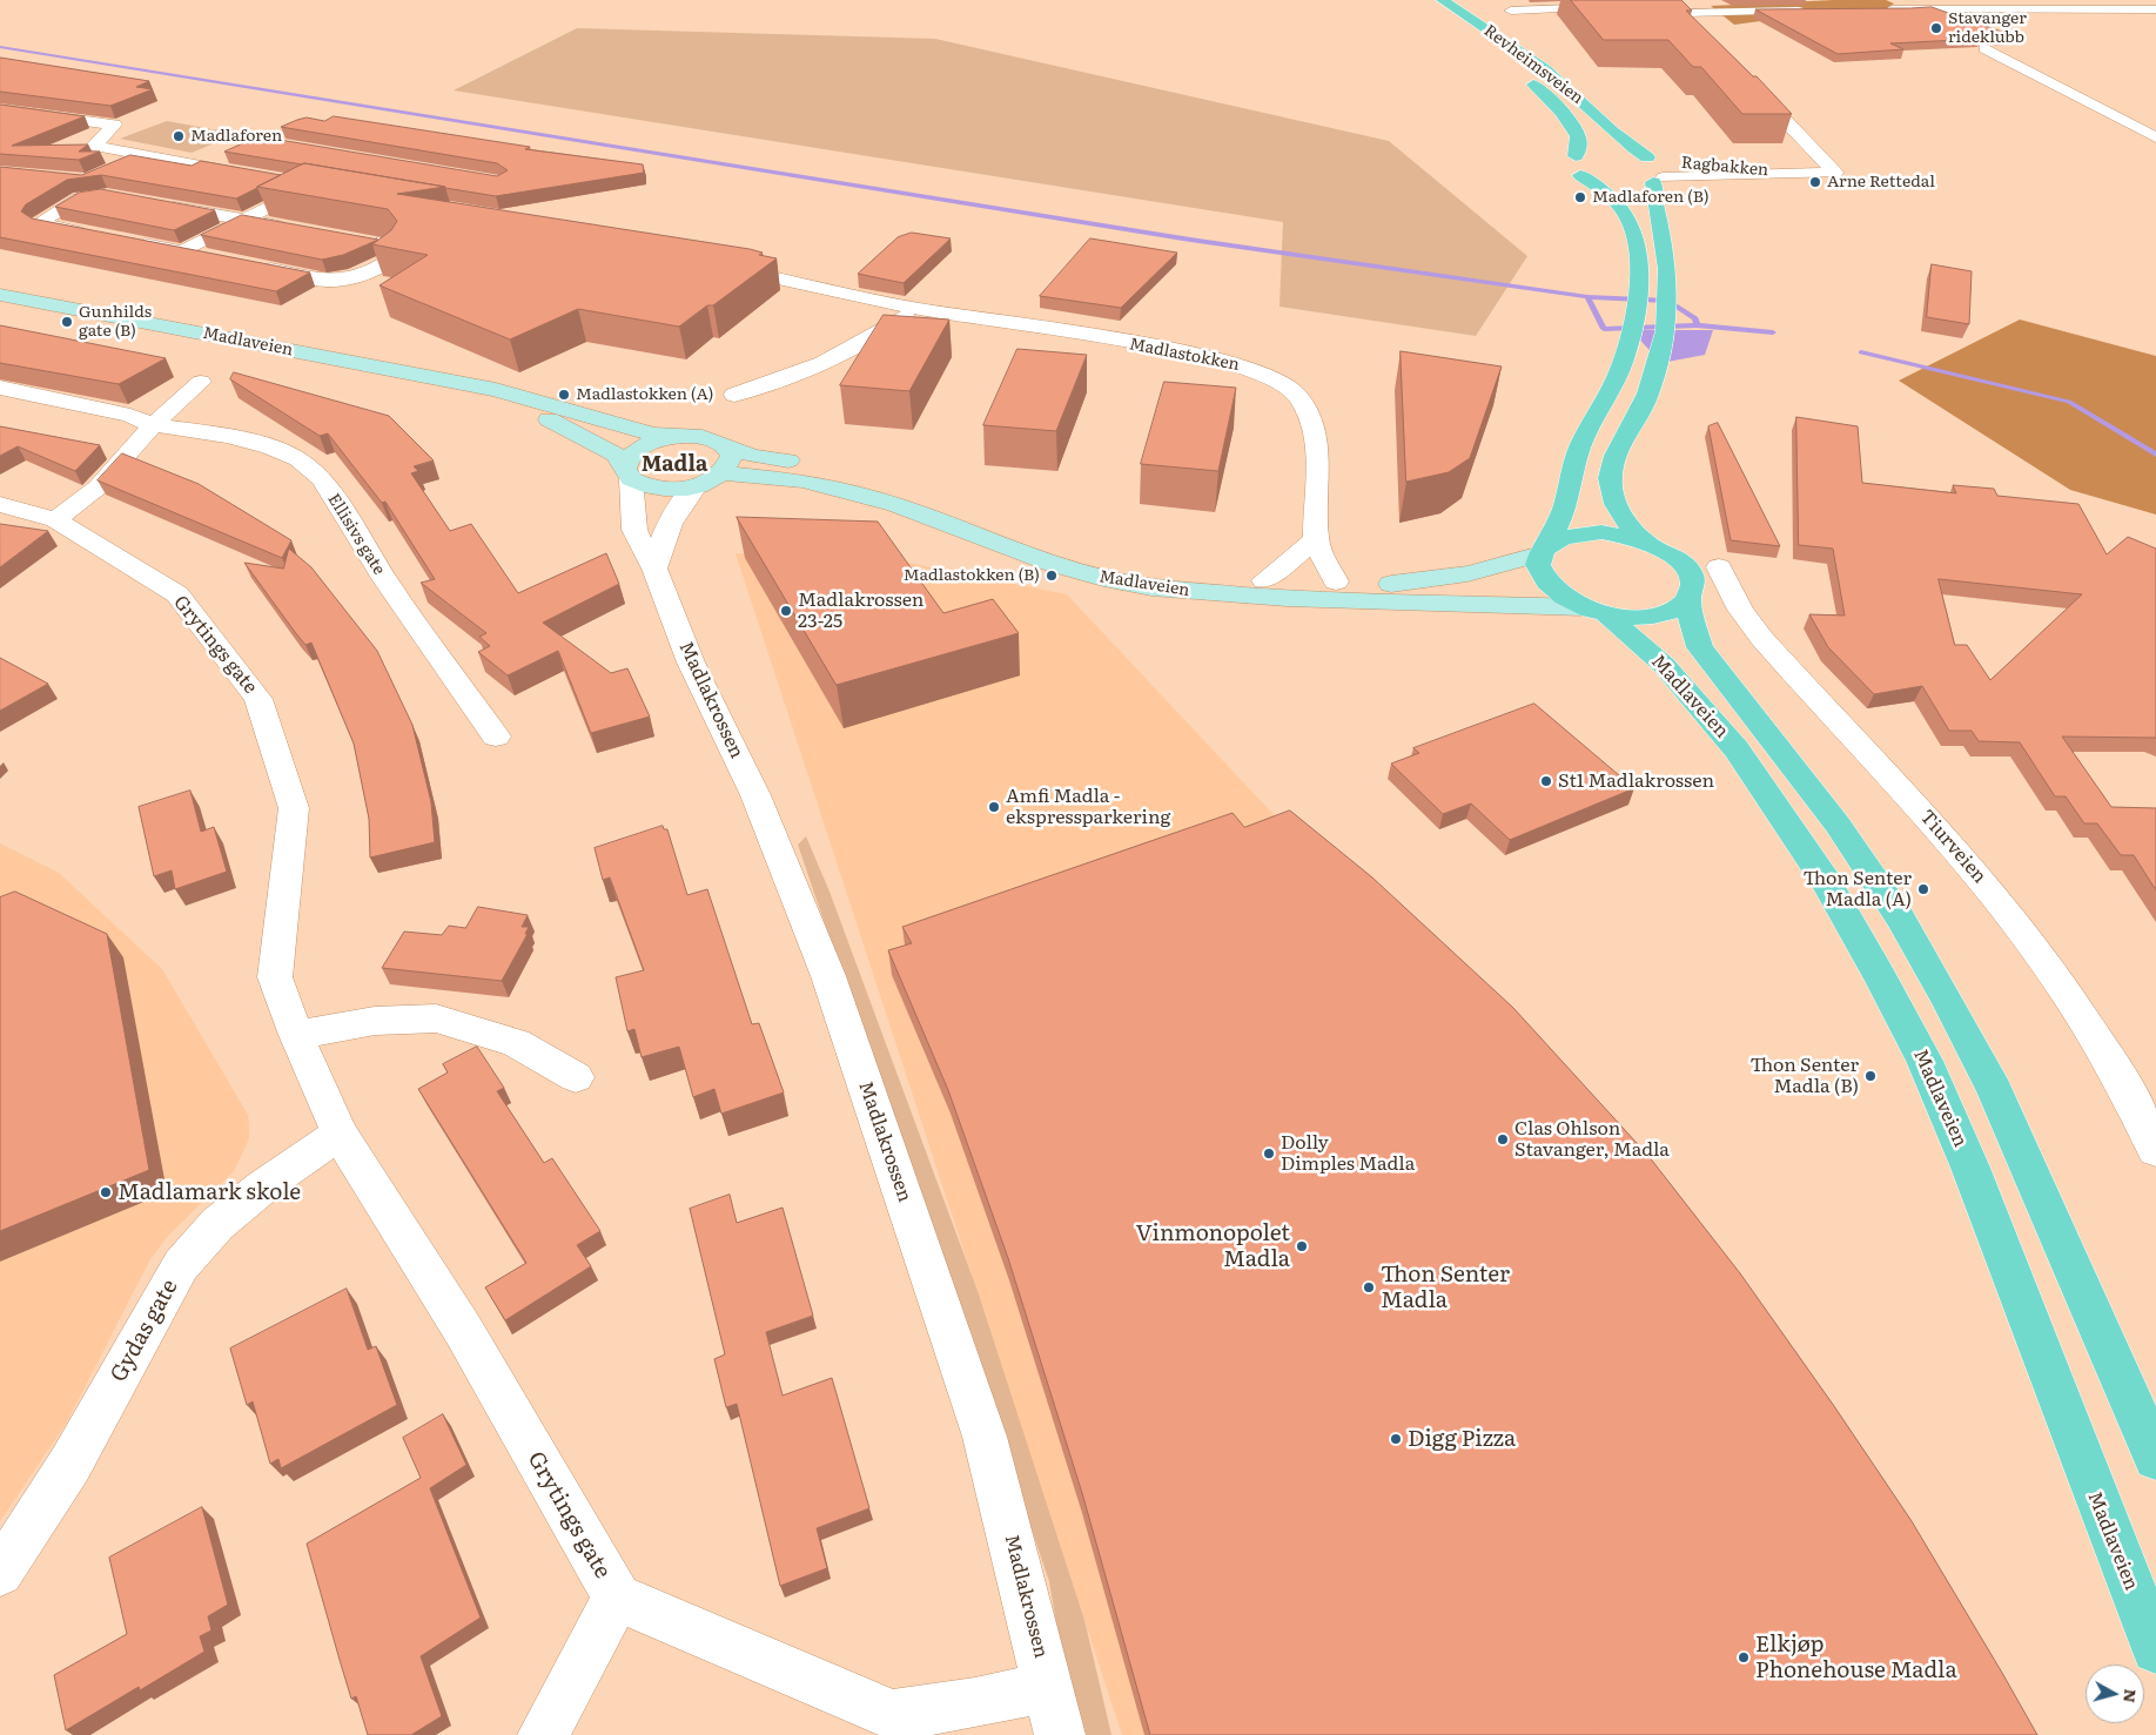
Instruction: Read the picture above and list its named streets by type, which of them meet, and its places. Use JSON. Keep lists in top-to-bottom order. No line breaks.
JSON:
{"streets":{"main road":["Revheimsveien","Madlaveien"],"street":["Ragbakken","Madlastokken","Ellisivs gate","Grytings gate","Madlakrossen","Tiurveien","Gydas gate"]},"crossings":[["Revheimsveien","Ragbakken"],["Madlaveien","Madlastokken"],["Madlaveien","Madlakrossen"],["Grytings gate","Madlakrossen"],["Grytings gate","Gydas gate"]],"districts":["Madla"],"places":["Stavanger rideklubb","Madlaforen","Arne Rettedal","Madlaforen (B)","Gunhilds gate (B)","Madlastokken (A)","Madlastokken (B)","Madlakrossen 23-25","St1 Madlakrossen","Amfi Madla - ekspressparkering","Thon Senter Madla (A)","Thon Senter Madla (B)","Clas Ohlson Stavanger, Madla","Dolly Dimples Madla","Madlamark skole","Vinmonopolet Madla","Thon Senter Madla","Digg Pizza","Elkjøp Phonehouse Madla"],"north":"right"}
